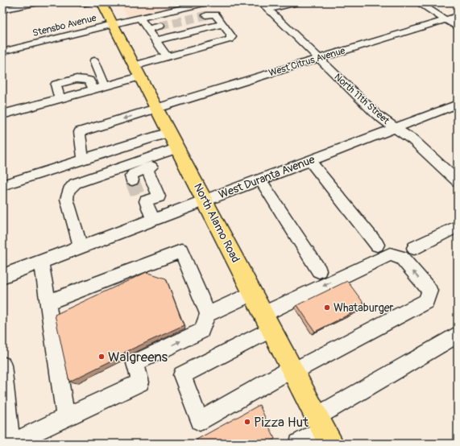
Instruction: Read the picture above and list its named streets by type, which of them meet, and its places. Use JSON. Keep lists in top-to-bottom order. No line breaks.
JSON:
{"streets":{"main road":["North Alamo Road"],"street":["Stensbo Avenue","West Citrus Avenue","North 11th Street","West Duranta Avenue"]},"crossings":[["Stensbo Avenue","North Alamo Road"],["West Citrus Avenue","North 11th Street"],["West Citrus Avenue","North Alamo Road"],["North 11th Street","West Duranta Avenue"],["West Duranta Avenue","North Alamo Road"]],"places":["Whataburger","Walgreens","Pizza Hut"]}
